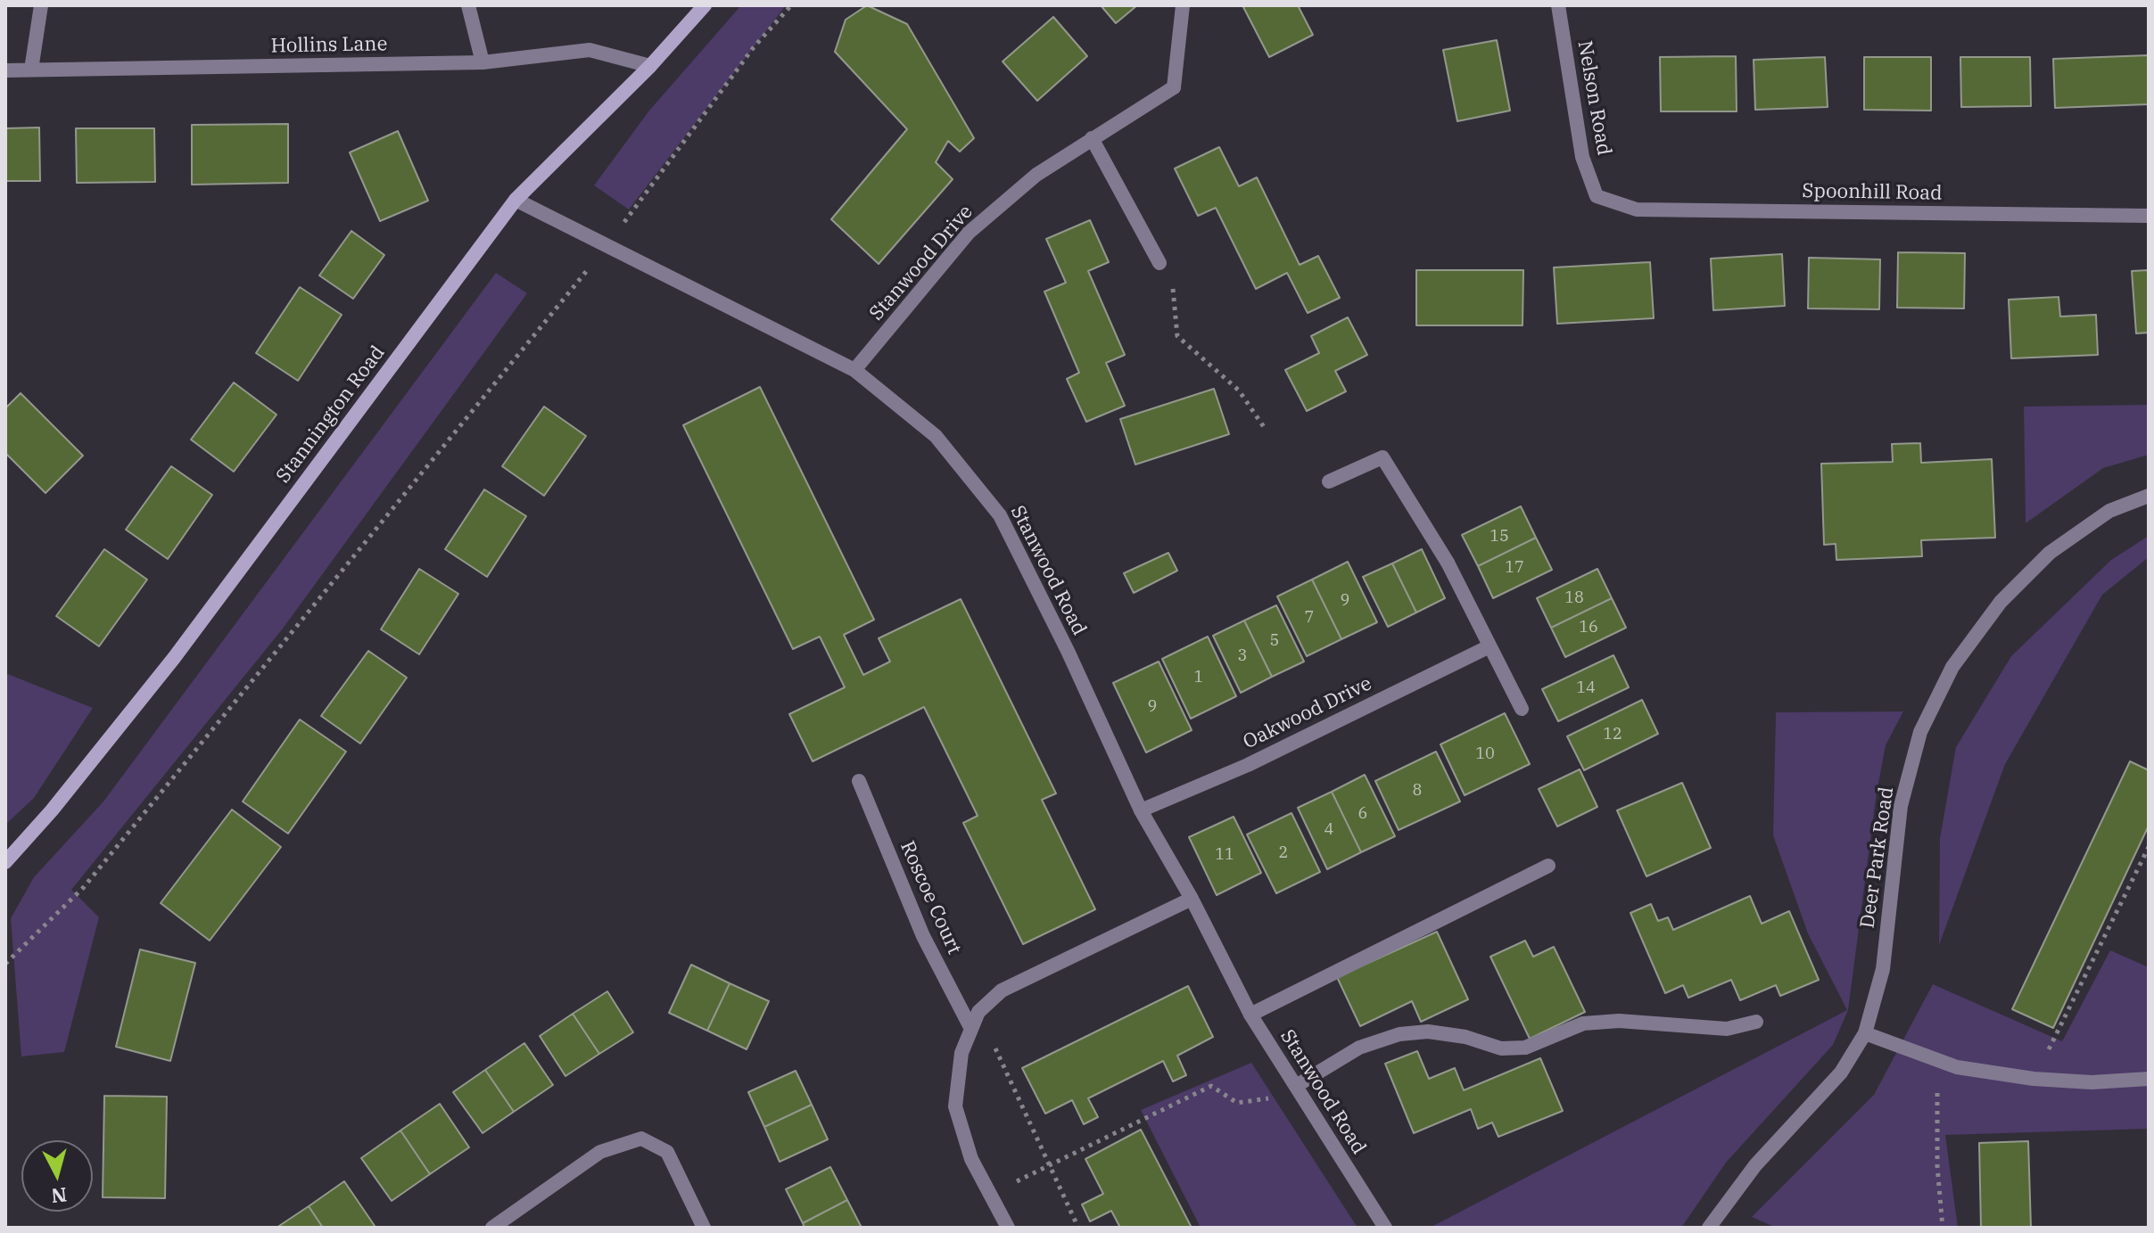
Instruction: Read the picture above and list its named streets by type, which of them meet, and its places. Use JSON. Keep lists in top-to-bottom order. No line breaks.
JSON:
{"streets":{"main road":["Stannington Road"],"street":["Hollins Lane","Nelson Road","Spoonhill Road","Stanwood Drive","Stanwood Road","Oakwood Drive","Deer Park Road","Roscoe Court"]},"crossings":[["Hollins Lane","Stannington Road"],["Nelson Road","Spoonhill Road"],["Stanwood Drive","Stanwood Road"],["Stannington Road","Stanwood Road"],["Stanwood Road","Oakwood Drive"]],"house_numbers":["15","17","18","9","7","16","5","3","1","14","9","12","10","8","6","4","2","11"],"north":"bottom"}
